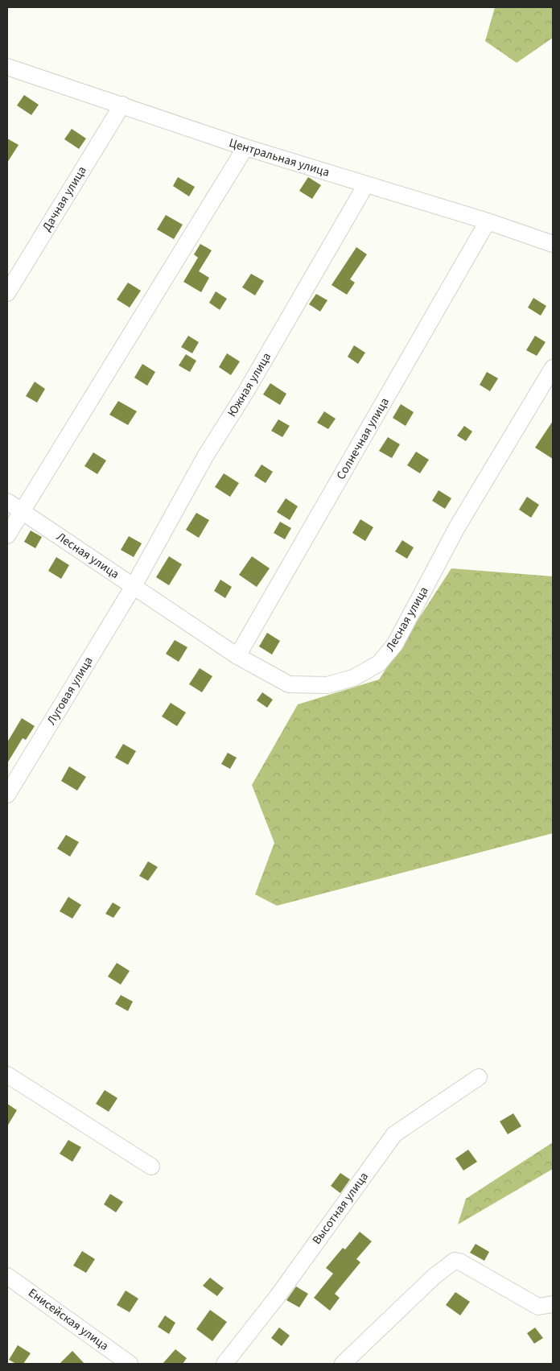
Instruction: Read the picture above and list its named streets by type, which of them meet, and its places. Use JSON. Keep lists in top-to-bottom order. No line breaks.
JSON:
{"streets":{"street":["Центральная улица","Дачная улица","Южная улица","Солнечная улица","Лесная улица","Луговая улица","Высотная улица","Енисейская улица"]},"crossings":[["Центральная улица","Дачная улица"],["Центральная улица","Южная улица"],["Центральная улица","Солнечная улица"],["Южная улица","Лесная улица"],["Южная улица","Луговая улица"],["Солнечная улица","Лесная улица"],["Лесная улица","Луговая улица"]]}
